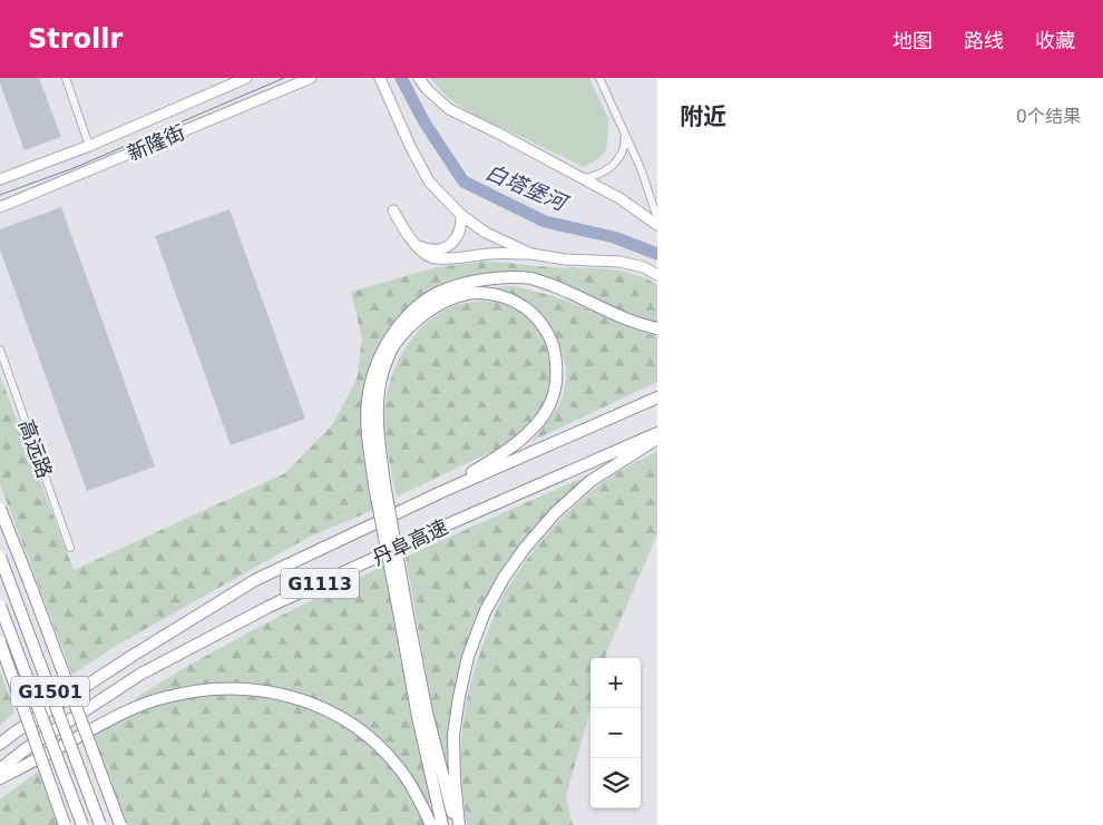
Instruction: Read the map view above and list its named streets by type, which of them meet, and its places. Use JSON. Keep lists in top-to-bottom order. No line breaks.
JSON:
{"streets":{"highway":["丹阜高速","G1113","G1501"],"main road":["新隆街"],"street":["高远路"]},"water":["白塔堡河"],"page":{"header":"Strollr","nav":["地图","路线","收藏"],"heading":["附近","0个结果"],"map_buttons":["+","−"]}}
